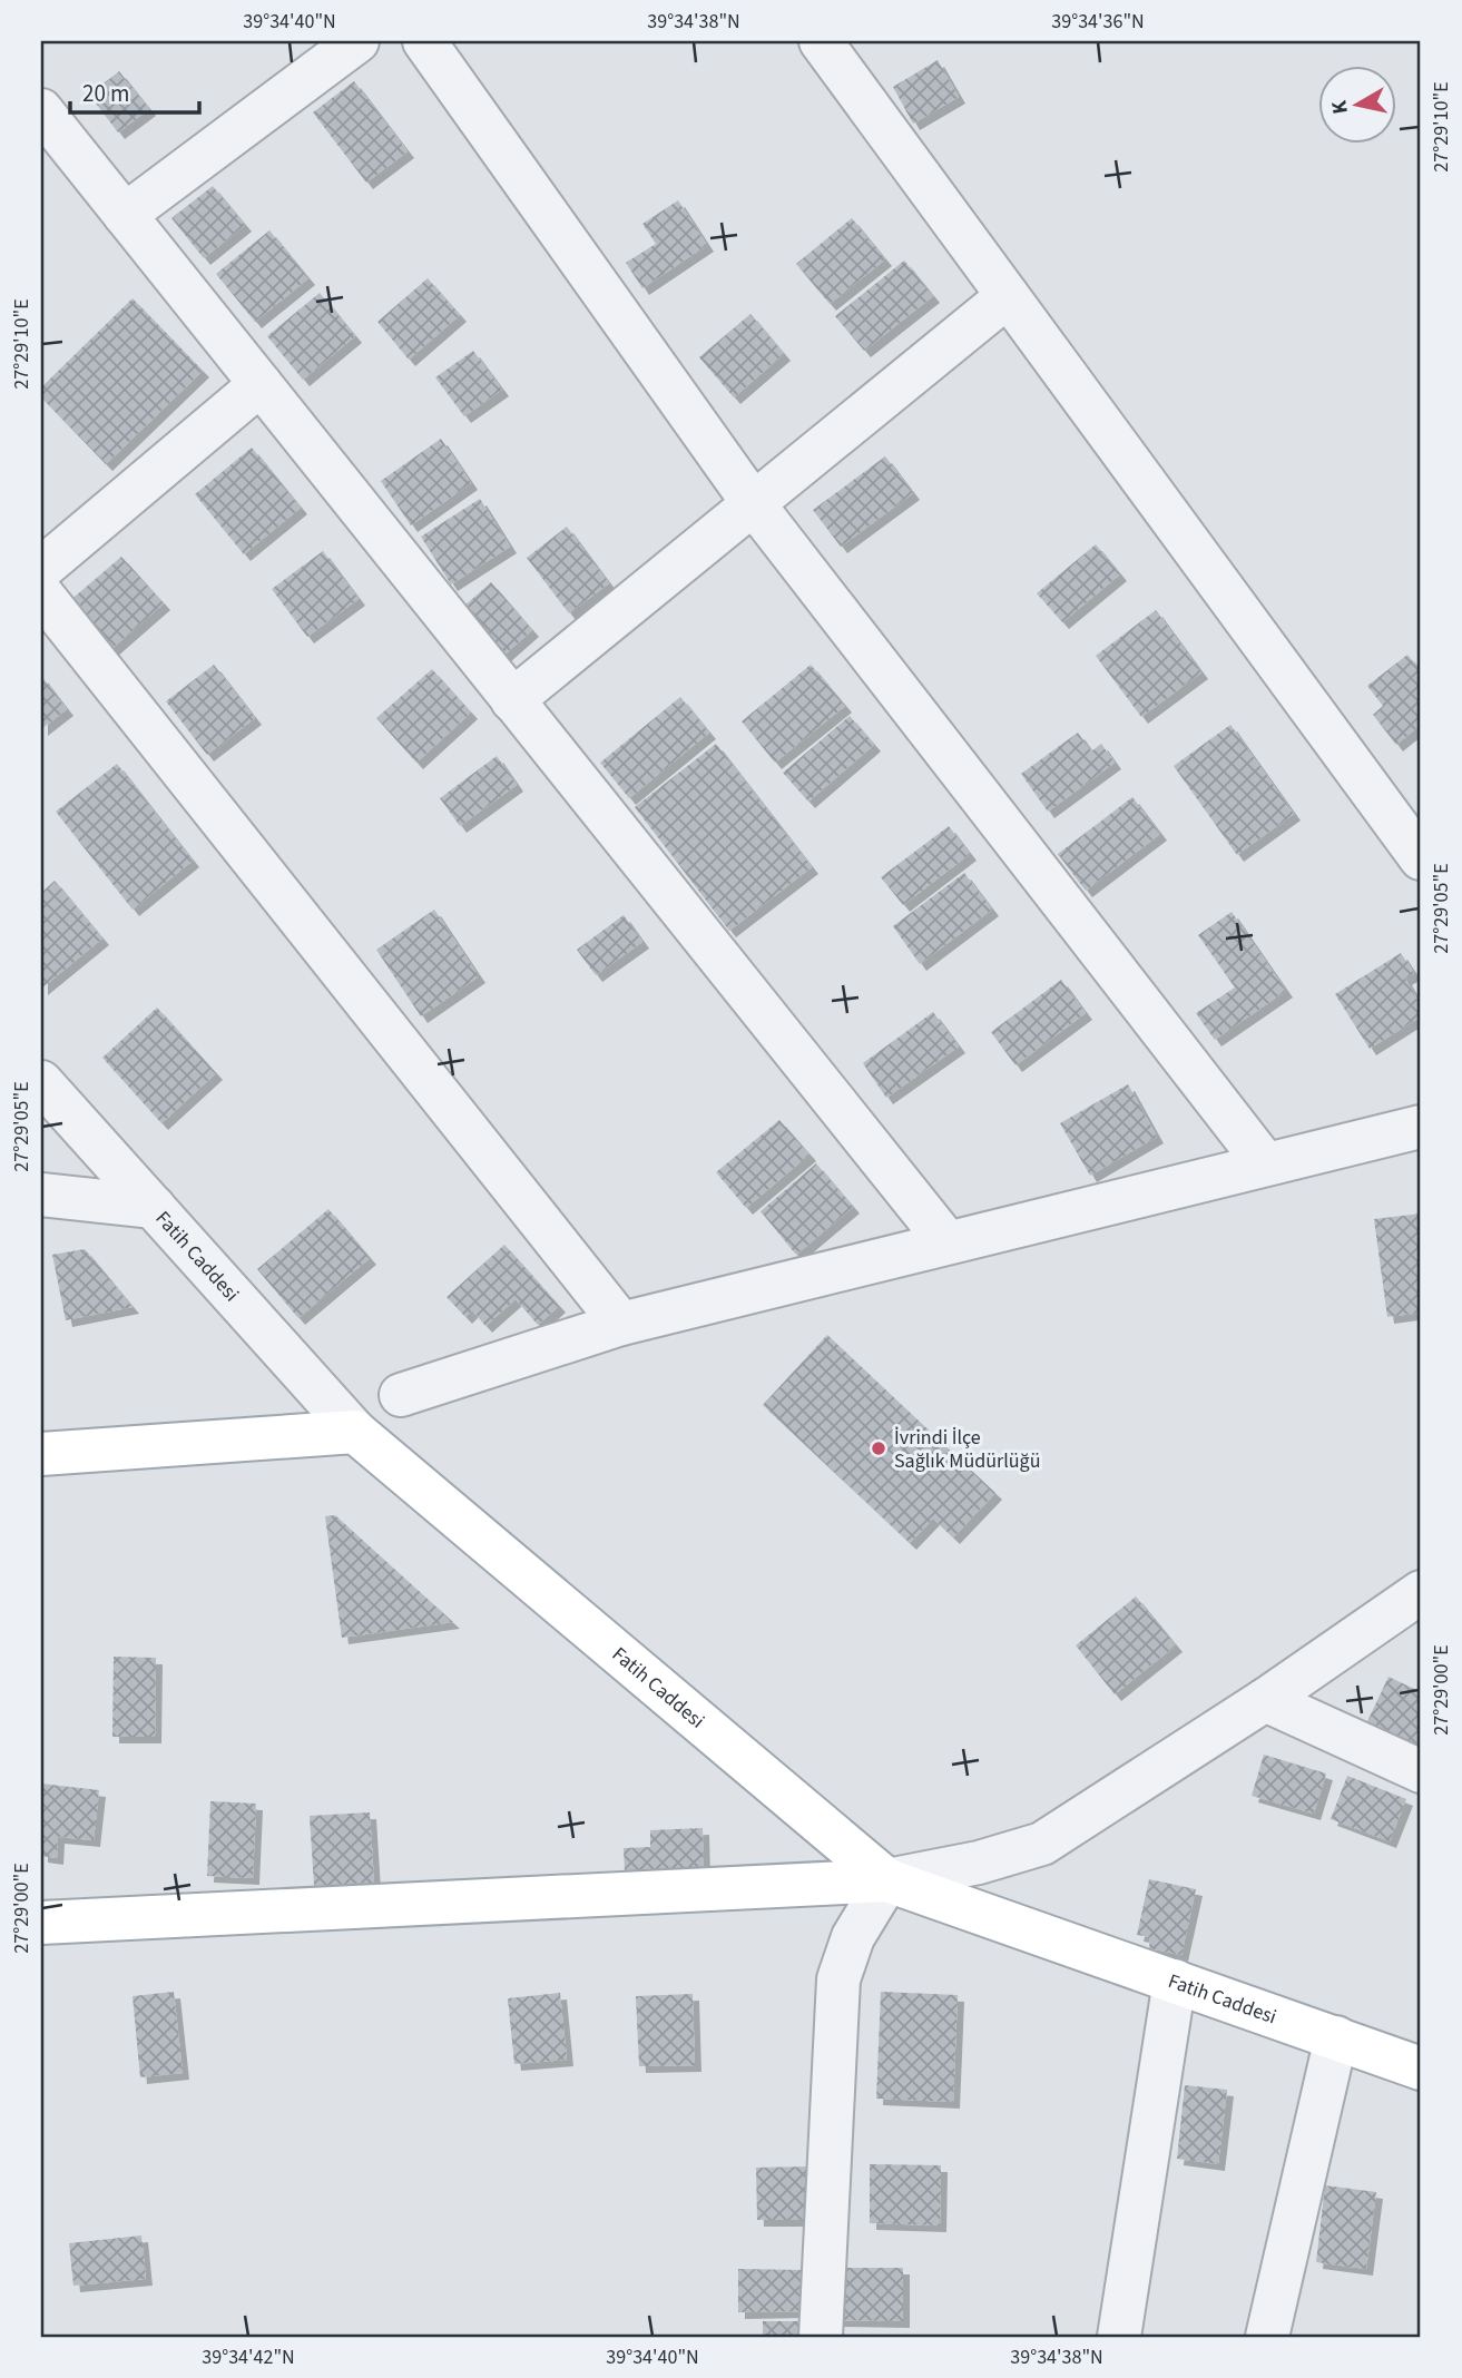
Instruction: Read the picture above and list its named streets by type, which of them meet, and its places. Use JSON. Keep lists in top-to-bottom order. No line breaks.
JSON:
{"streets":{"main road":["Fatih Caddesi"]},"places":["İvrindi İlçe Sağlık Müdürlüğü"],"scale_bar":"20 m","north":"left","coordinates":["39°34'40\"N","39°34'38\"N","39°34'36\"N","27°29'10\"E","27°29'05\"E","27°29'00\"E","39°34'42\"N"]}
